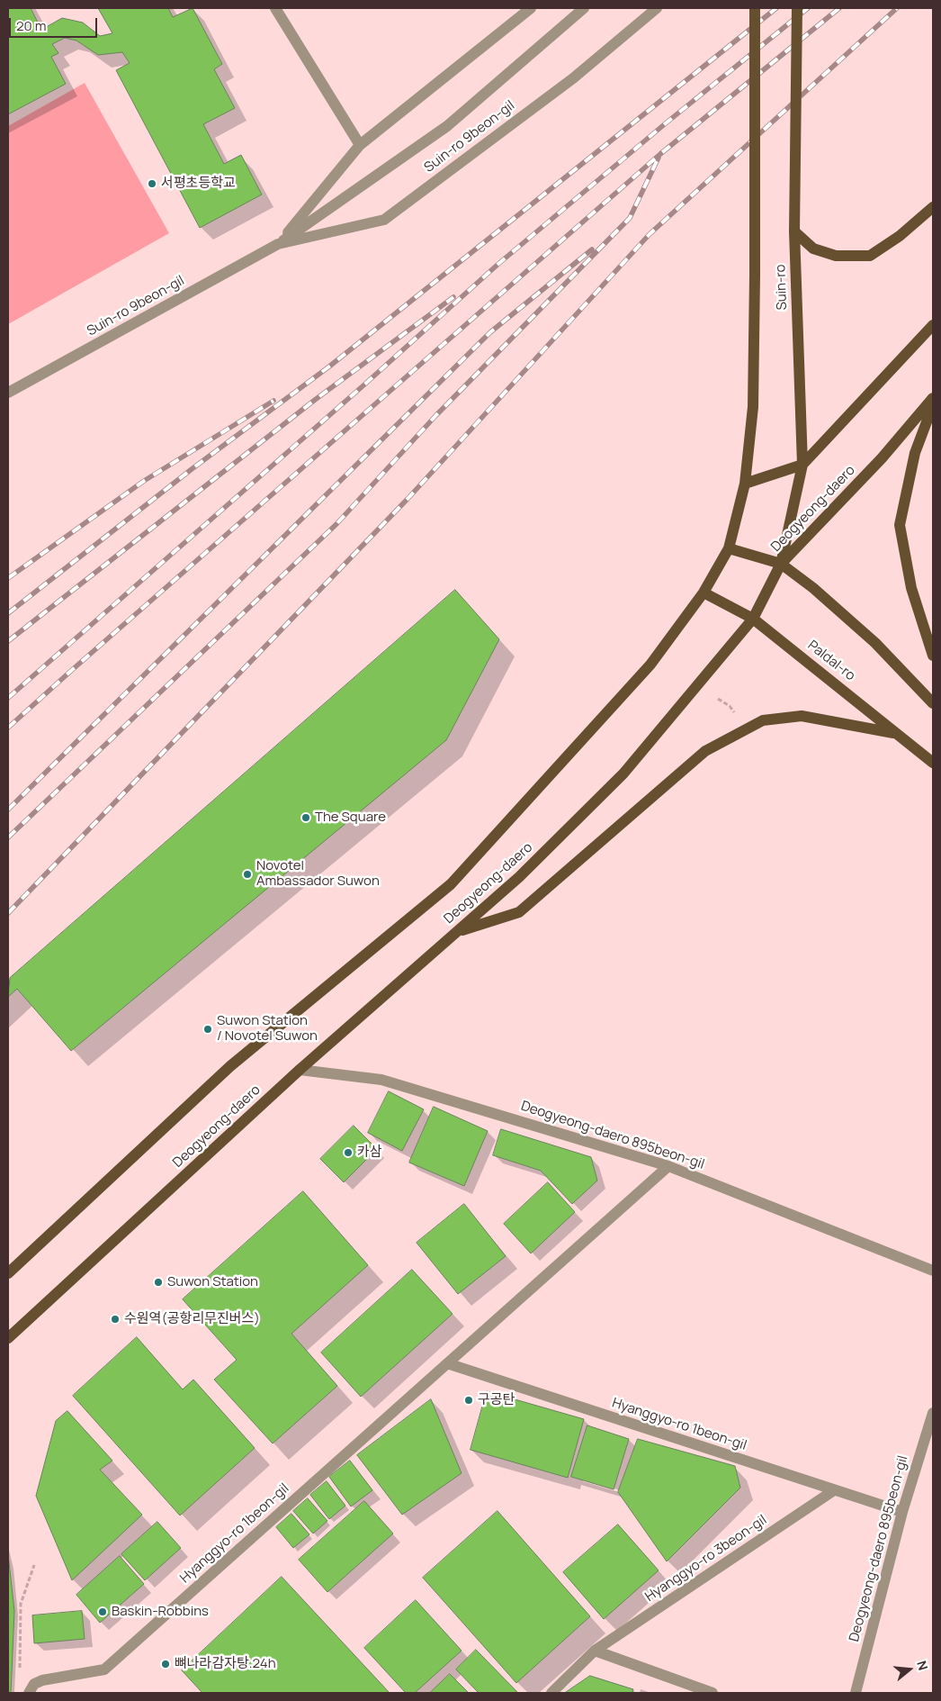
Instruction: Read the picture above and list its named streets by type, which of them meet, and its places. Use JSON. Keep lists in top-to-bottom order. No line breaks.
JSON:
{"streets":{"main road":["Suin-ro","Deogyeong-daero","Paldal-ro"],"street":["Suin-ro 9beon-gil","Deogyeong-daero 895beon-gil","Hyanggyo-ro 1beon-gil","Hyanggyo-ro 3beon-gil"]},"crossings":[["Suin-ro","Deogyeong-daero"],["Deogyeong-daero","Paldal-ro"],["Deogyeong-daero","Deogyeong-daero 895beon-gil"],["Deogyeong-daero 895beon-gil","Hyanggyo-ro 1beon-gil"],["Hyanggyo-ro 1beon-gil","Hyanggyo-ro 3beon-gil"]],"places":["서평초등학교","The Square","Novotel Ambassador Suwon","Suwon Station / Novotel Suwon","카삼","Suwon Station","수원역(공항리무진버스)","구공탄","Baskin-Robbins","뼈나라감자탕.24h"],"scale_bar":"20 m","north":"right"}
